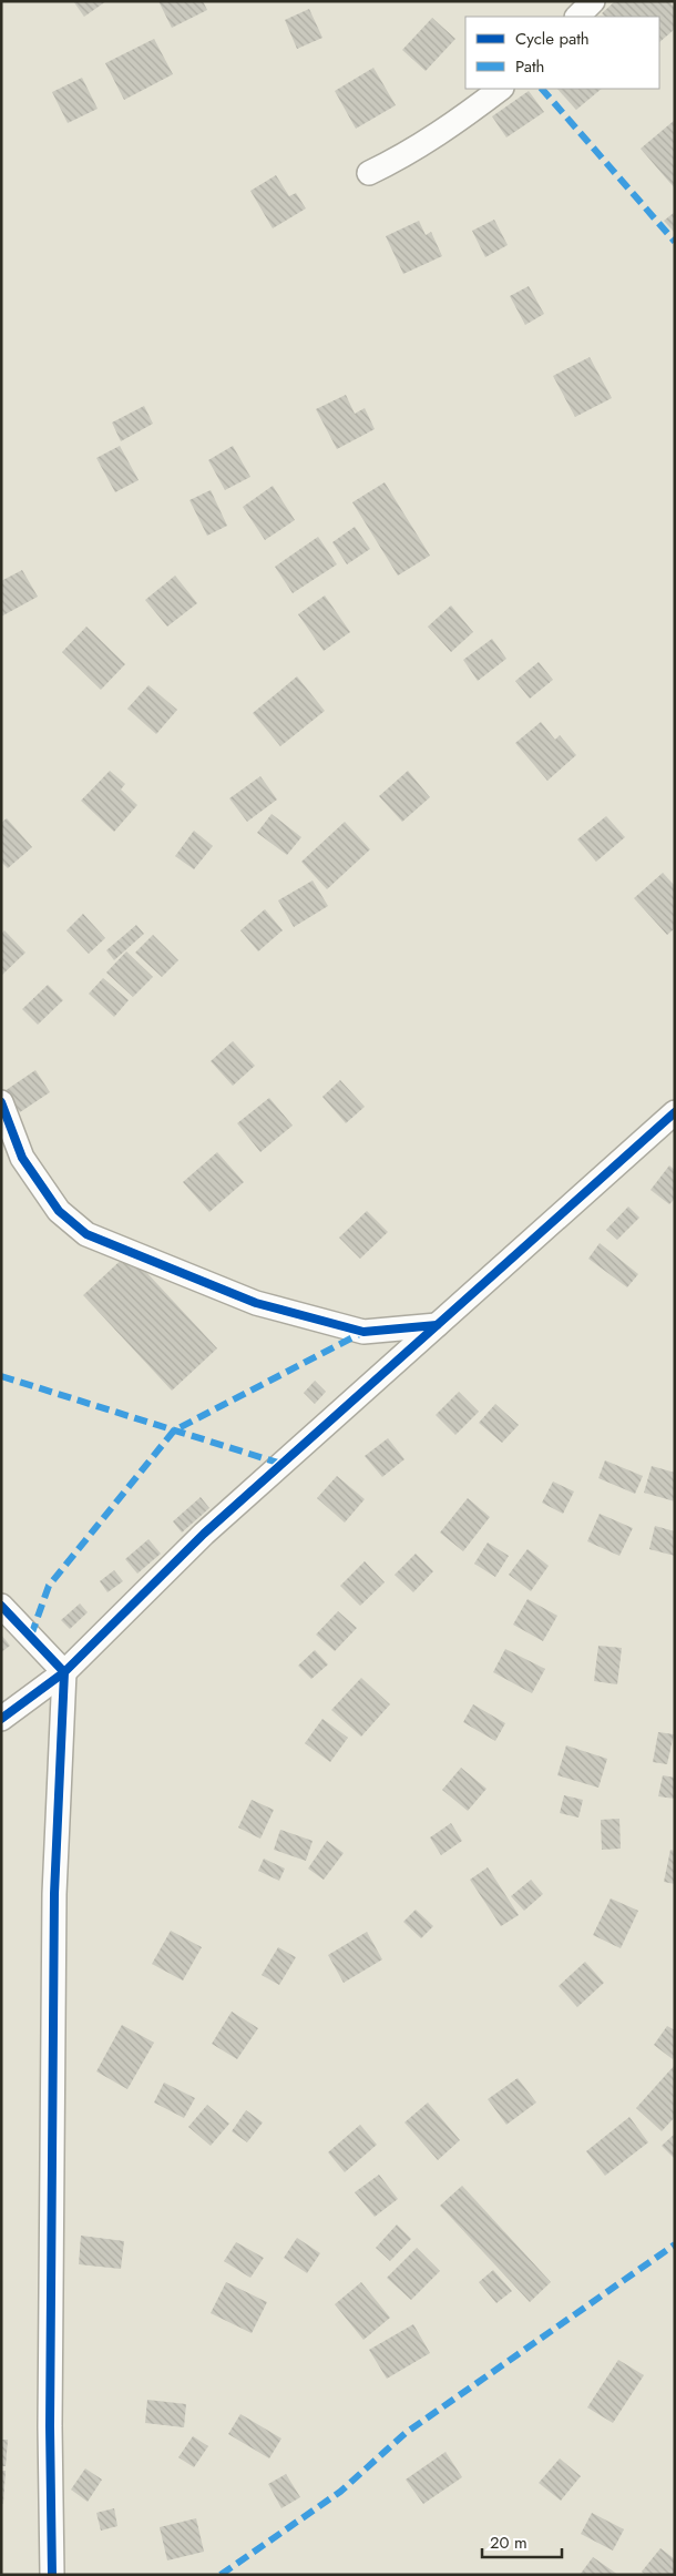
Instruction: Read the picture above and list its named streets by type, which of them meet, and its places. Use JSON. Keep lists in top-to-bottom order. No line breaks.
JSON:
{"legend":["Cycle path","Path"],"scale_bar":"20 m"}
